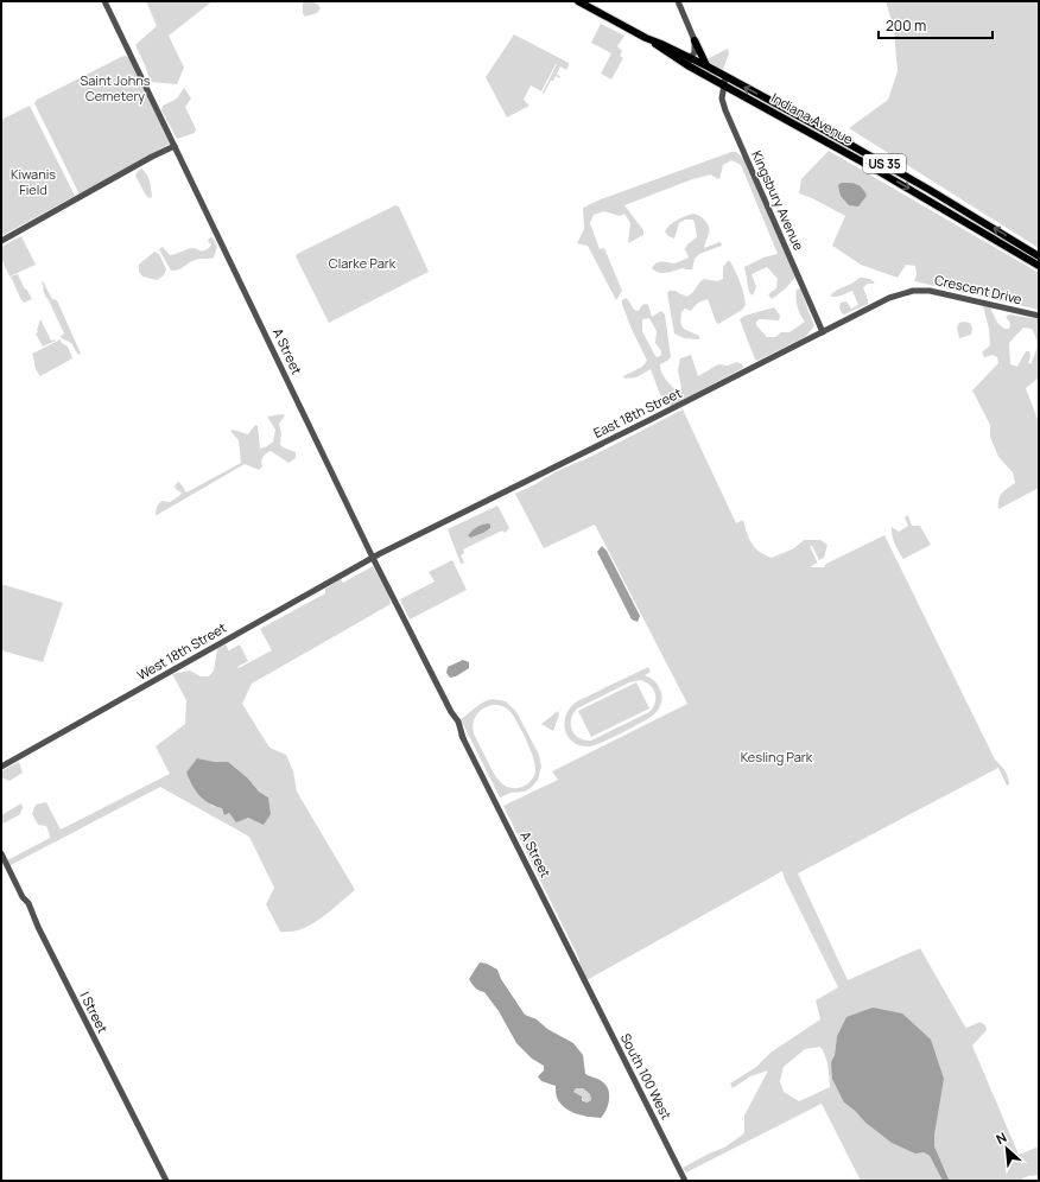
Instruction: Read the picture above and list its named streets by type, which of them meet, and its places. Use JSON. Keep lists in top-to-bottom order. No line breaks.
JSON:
{"streets":{"main road":["Indiana Avenue","US 35"],"street":["Kingsbury Avenue","Crescent Drive","A Street","East 18th Street","West 18th Street","I Street","South 100 West"]},"crossings":[["Indiana Avenue","Kingsbury Avenue"],["Kingsbury Avenue","East 18th Street"],["Crescent Drive","East 18th Street"],["A Street","East 18th Street"],["A Street","West 18th Street"],["A Street","South 100 West"],["East 18th Street","West 18th Street"]],"parks":["Saint Johns Cemetery","Kiwanis Field","Clarke Park","Kesling Park"],"scale_bar":"200 m","north":"top left"}
